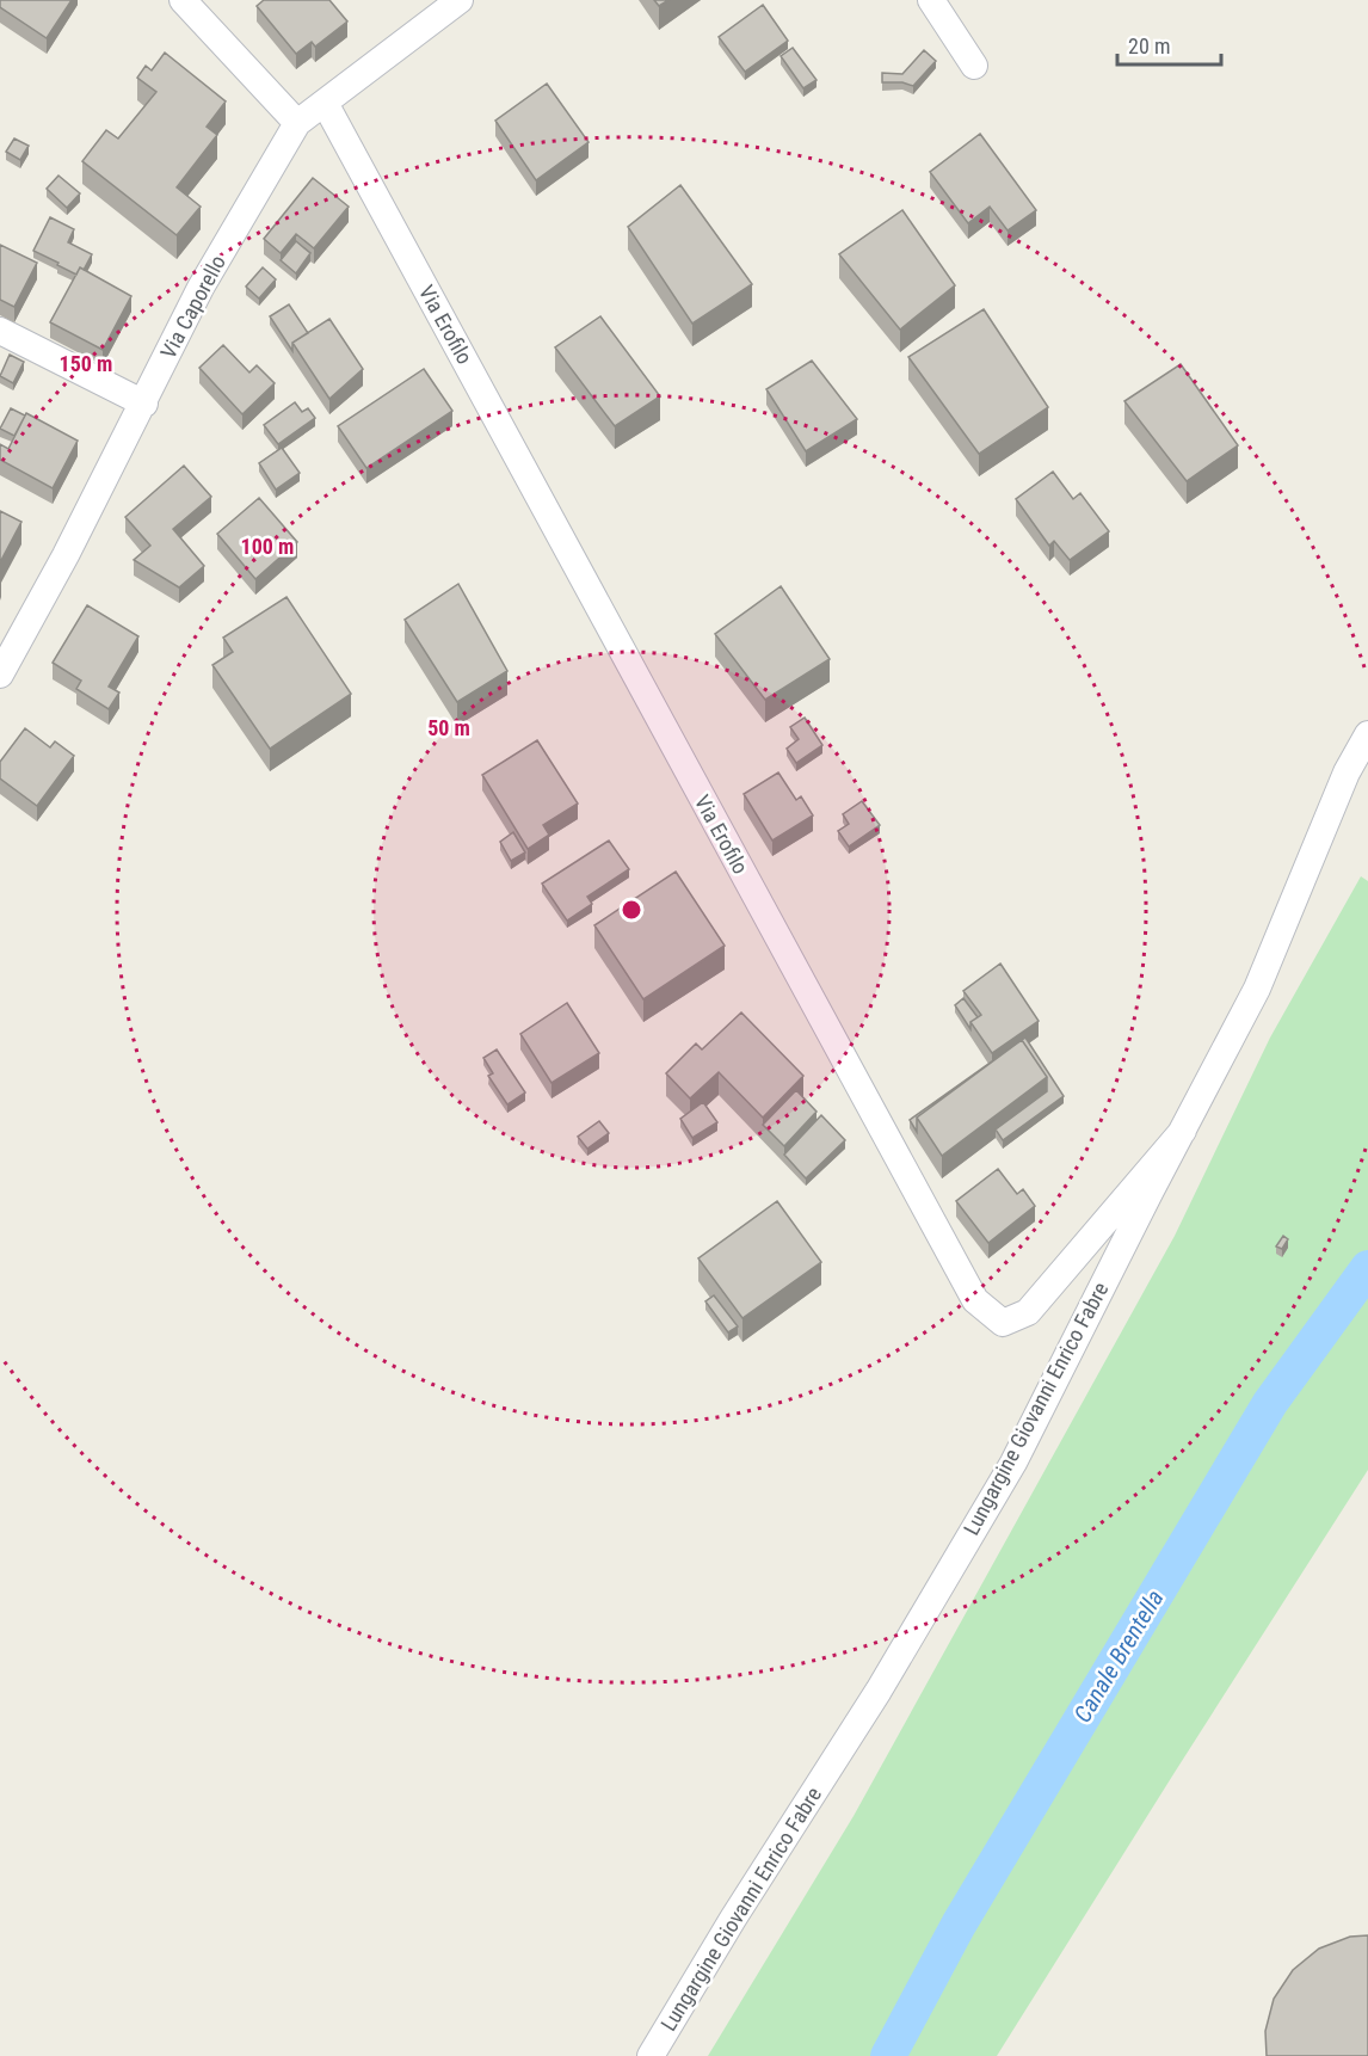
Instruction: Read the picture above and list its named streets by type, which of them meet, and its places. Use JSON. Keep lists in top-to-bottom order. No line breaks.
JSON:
{"streets":{"street":["Via Caporello","Via Erofilo","Lungargine Giovanni Enrico Fabre"]},"crossings":[["Via Caporello","Via Erofilo"],["Via Erofilo","Lungargine Giovanni Enrico Fabre"]],"water":["Canale Brentella"],"scale_bar":"20 m","rings":["150 m","100 m","50 m"]}
